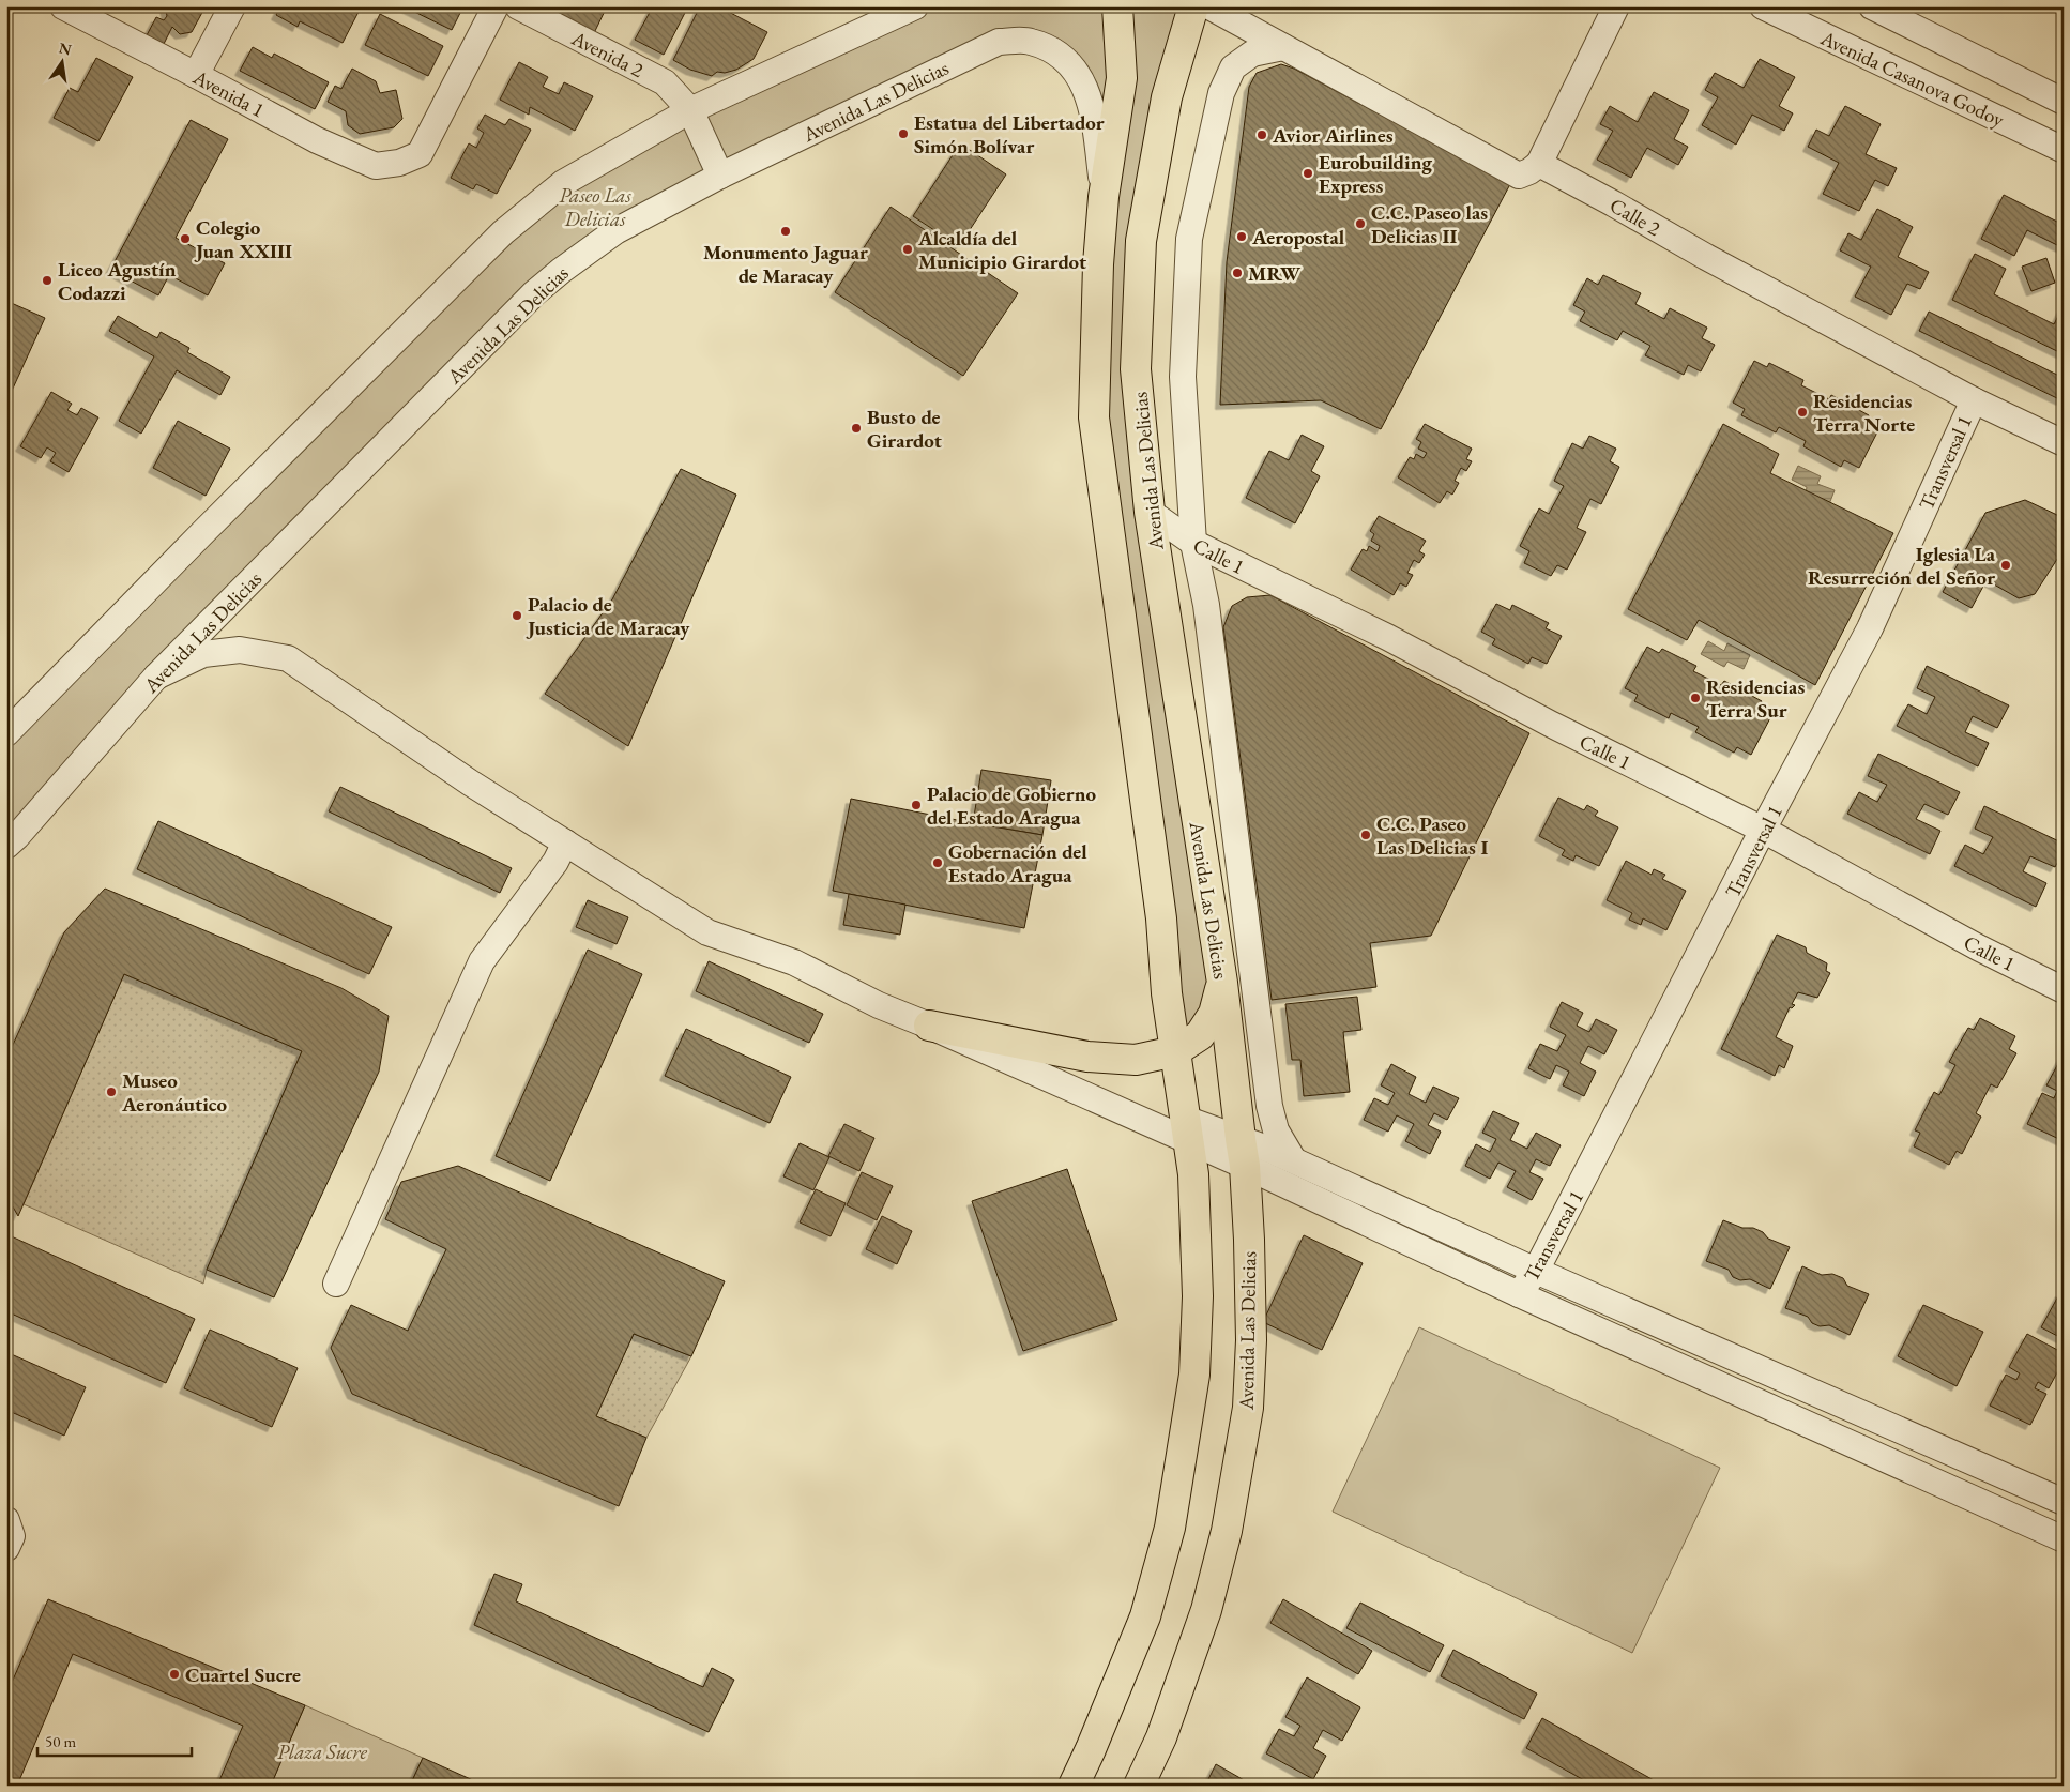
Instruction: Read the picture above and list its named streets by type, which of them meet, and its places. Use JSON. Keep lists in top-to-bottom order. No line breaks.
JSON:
{"streets":{"main road":["Avenida Las Delicias"],"street":["Avenida 2","Avenida Casanova Godoy","Avenida 1","Calle 2","Transversal 1","Calle 1"]},"crossings":[["Avenida 2","Avenida Las Delicias"],["Avenida Las Delicias","Calle 1"],["Calle 2","Transversal 1"],["Transversal 1","Calle 1"]],"parks":["Paseo Las Delicias","Plaza Sucre"],"places":["Estatua del Libertador Simón Bolívar","Avior Airlines","Eurobuilding Express","C.C. Paseo las Delicias II","Monumento Jaguar de Maracay","Aeropostal","Colegio Juan XXIII","Alcaldía del Municipio Girardot","MRW","Liceo Agustín Codazzi","Residencias Terra Norte","Busto de Girardot","Iglesia La Resurreción del Señor","Palacio de Justicia de Maracay","Residencias Terra Sur","Palacio de Gobierno del Estado Aragua","C.C. Paseo Las Delicias I","Gobernación del Estado Aragua","Museo Aeronáutico","Cuartel Sucre"],"scale_bar":"50 m","north":"top"}
